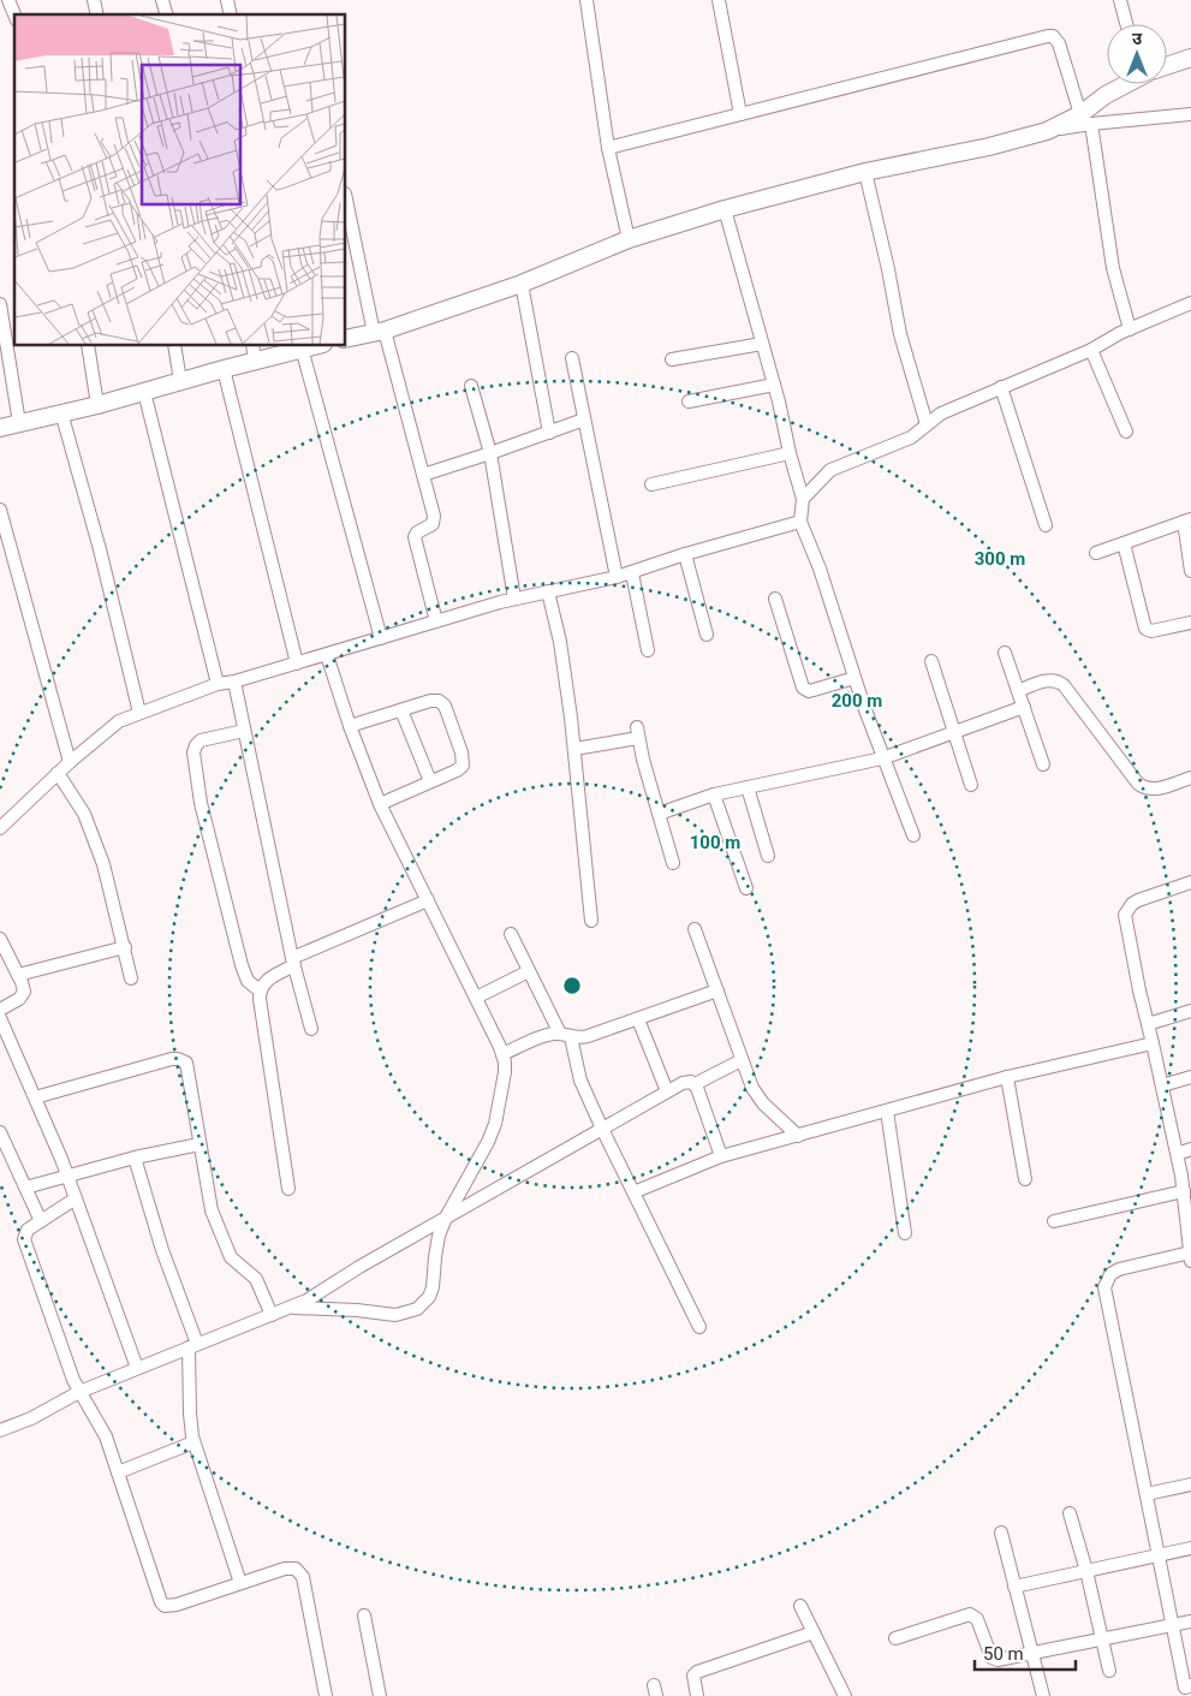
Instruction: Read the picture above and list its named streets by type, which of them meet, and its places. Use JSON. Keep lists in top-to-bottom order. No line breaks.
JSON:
{"scale_bar":"50 m","north":"top","rings":["300 m","200 m","100 m"]}
